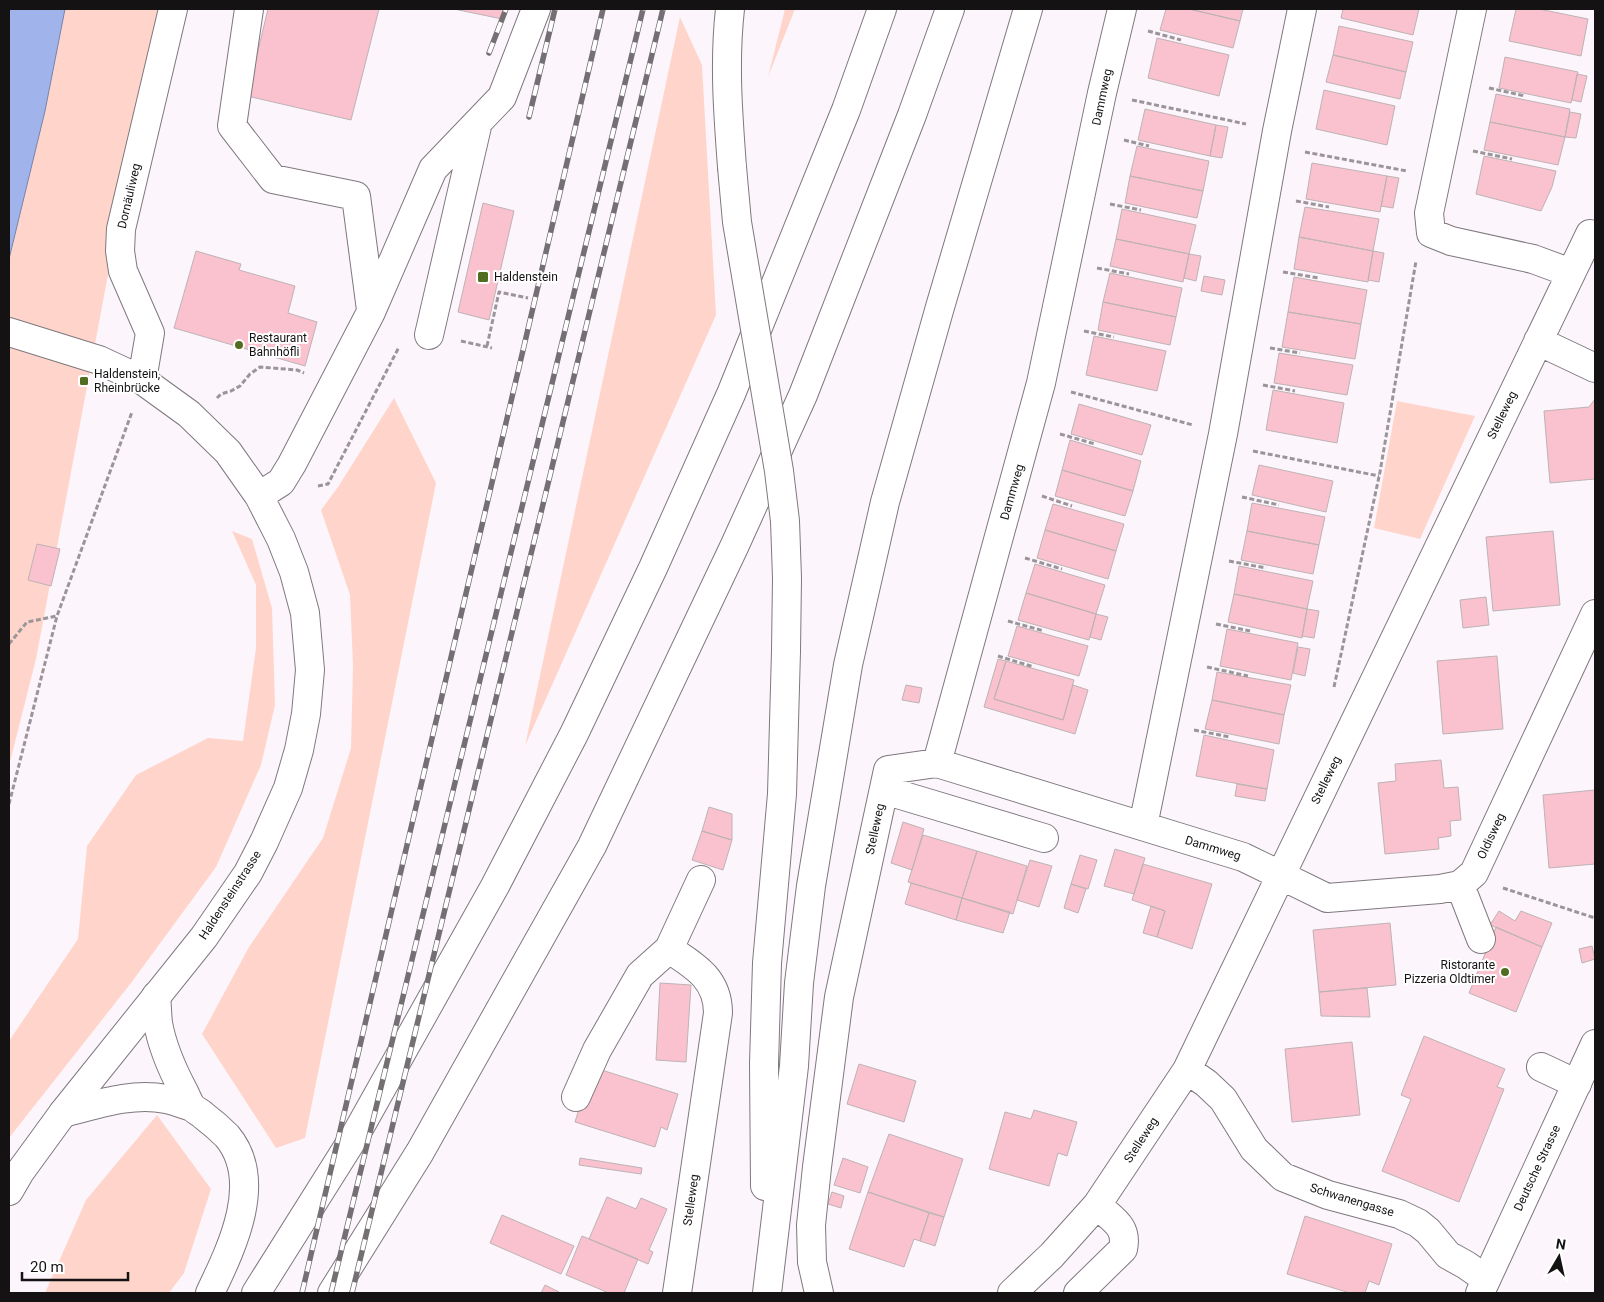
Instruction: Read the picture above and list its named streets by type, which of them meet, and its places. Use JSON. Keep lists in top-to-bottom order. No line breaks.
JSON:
{"streets":{"main road":["Dammweg","Dornäuliweg","Stelleweg","Oldisweg","Haldensteinstrasse","Deutsche Strasse","Schwanengasse"]},"crossings":[["Dammweg","Stelleweg"],["Dornäuliweg","Haldensteinstrasse"],["Stelleweg","Schwanengasse"],["Deutsche Strasse","Schwanengasse"]],"places":{"transit":["Haldenstein","Haldenstein, Rheinbrücke"],"other":["Restaurant Bahnhöfli","Ristorante Pizzeria Oldtimer"]},"scale_bar":"20 m","north":"top"}
